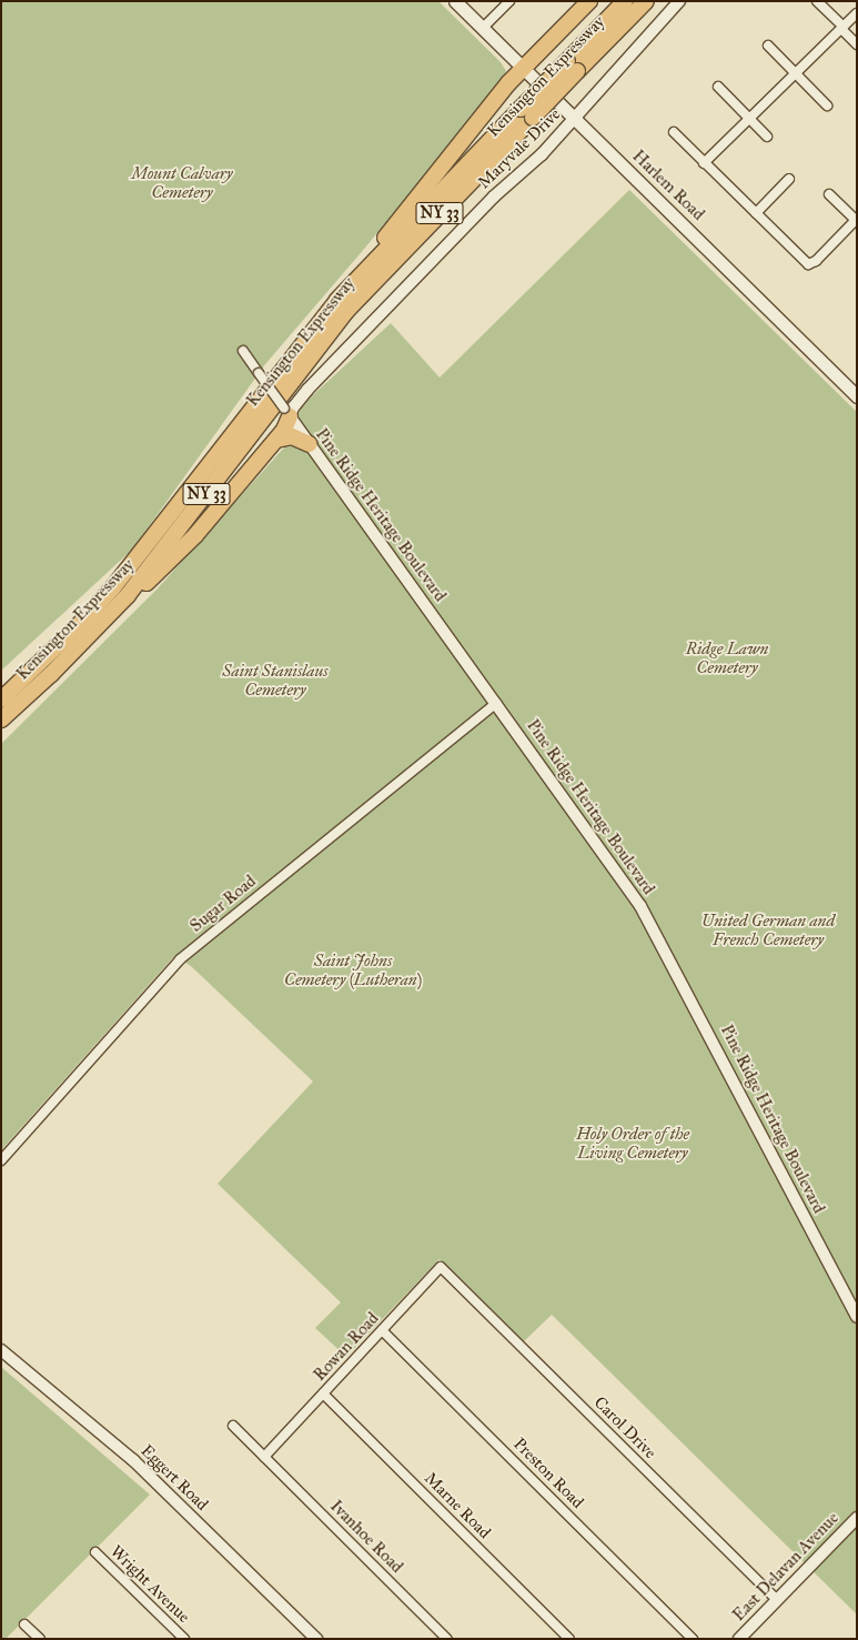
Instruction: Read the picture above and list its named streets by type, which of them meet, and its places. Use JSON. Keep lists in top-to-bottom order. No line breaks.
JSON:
{"streets":{"highway":["Kensington Expressway","NY 33"],"main road":["Harlem Road"],"street":["Maryvale Drive","Pine Ridge Heritage Boulevard","Sugar Road","Rowan Road","Carol Drive","Preston Road","Eggert Road","Marne Road","Ivanhoe Road","East Delavan Avenue","Wright Avenue"]},"crossings":[["Maryvale Drive","Harlem Road"],["Maryvale Drive","Pine Ridge Heritage Boulevard"],["Pine Ridge Heritage Boulevard","Sugar Road"],["Rowan Road","Carol Drive"],["Rowan Road","Preston Road"],["Rowan Road","Marne Road"],["Rowan Road","Ivanhoe Road"],["Carol Drive","East Delavan Avenue"]],"parks":["Mount Calvary Cemetery","Ridge Lawn Cemetery","Saint Stanislaus Cemetery","United German and French Cemetery","Saint Johns Cemetery (Lutheran)","Holy Order of the Living Cemetery"]}
